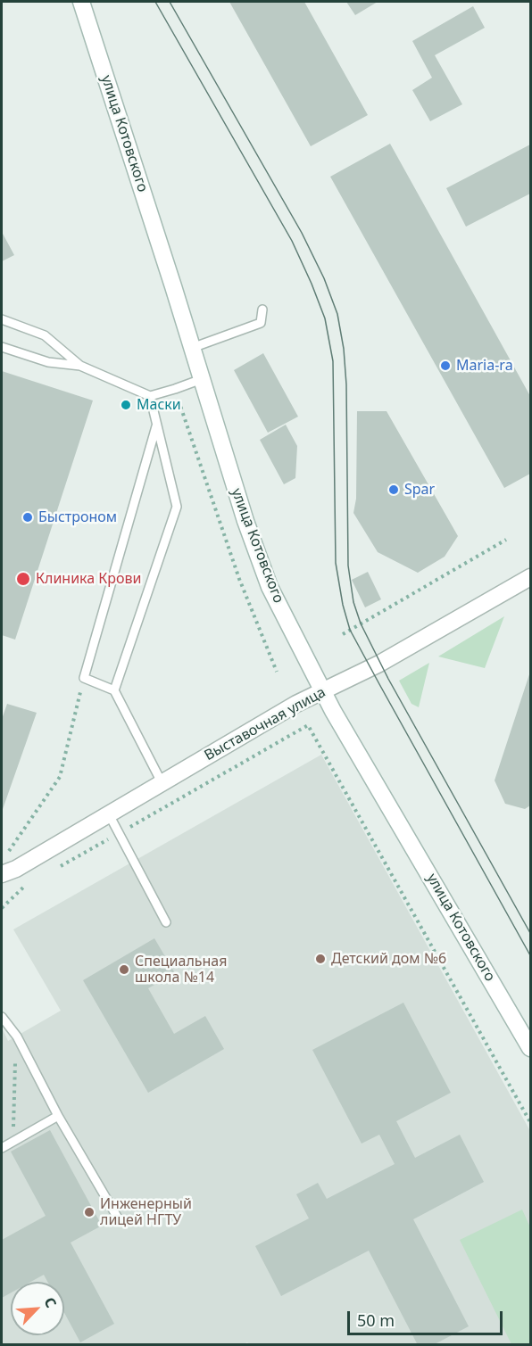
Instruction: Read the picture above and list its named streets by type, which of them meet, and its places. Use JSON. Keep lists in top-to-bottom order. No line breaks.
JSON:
{"streets":{"main road":["улица Котовского","Выставочная улица"]},"crossings":[["улица Котовского","Выставочная улица"]],"places":["Maria-ra","Маски","Spar","Быстроном","Клиника Крови","Детский дом №6","Специальная школа №14","Инженерный лицей НГТУ"],"scale_bar":"50 m","north":"top right"}
